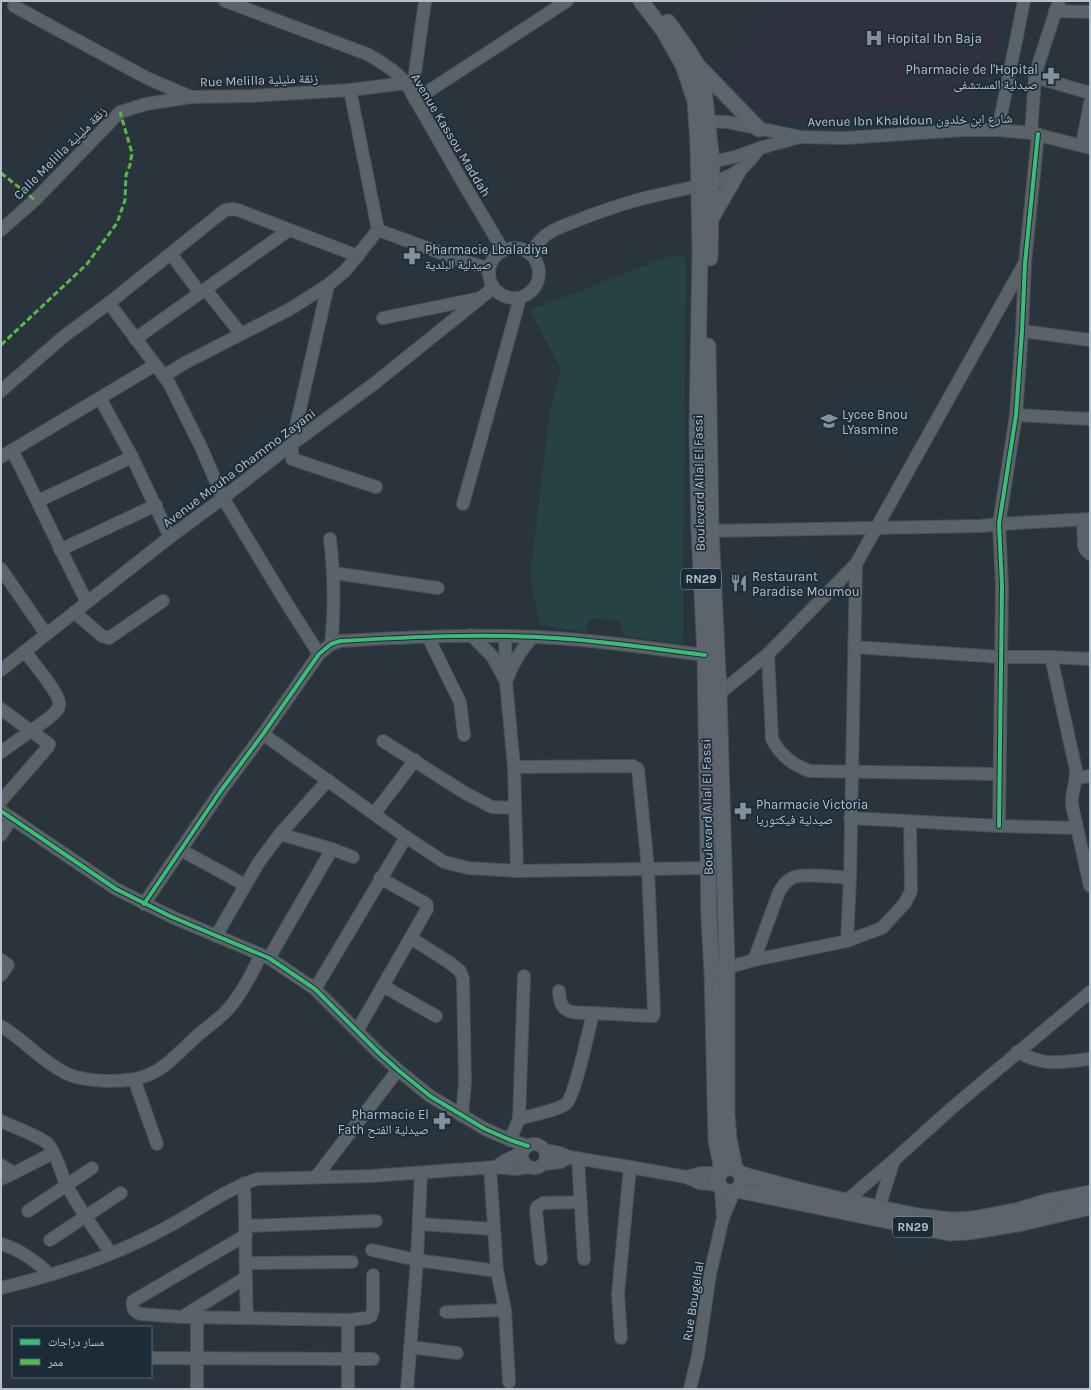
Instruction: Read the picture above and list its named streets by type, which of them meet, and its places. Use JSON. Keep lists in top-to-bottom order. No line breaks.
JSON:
{"streets":{"main road":["Boulevard Allal El Fassi","RN29"],"street":["Rue Melilla زنقة مليلية","Avenue Ibn Khaldoun شارع ابن خلدون","Avenue Kassou Maddah","Calle Melilla زنقة مليلية","Avenue Mouha Ohammo Zayani","Rue Bougellal"]},"crossings":[["Rue Melilla زنقة مليلية","Avenue Kassou Maddah"],["Rue Melilla زنقة مليلية","Calle Melilla زنقة مليلية"],["Avenue Kassou Maddah","Avenue Mouha Ohammo Zayani"],["Boulevard Allal El Fassi","RN29"],["Boulevard Allal El Fassi","Rue Bougellal"],["RN29","Rue Bougellal"]],"places":{"hospital":["Hopital Ibn Baja"],"pharmacy":["Pharmacie de l'Hopital صيدلية المستشفى","Pharmacie Lbaladiya صيدلية البلدية","Pharmacie Victoria صيدلية فيكتوريا","Pharmacie El Fath صيدلية الفتح"],"school or university":["Lycee Bnou LYasmine"],"restaurant":["Restaurant Paradise Moumou"]},"legend":["مسار دراجات","ممر"]}
